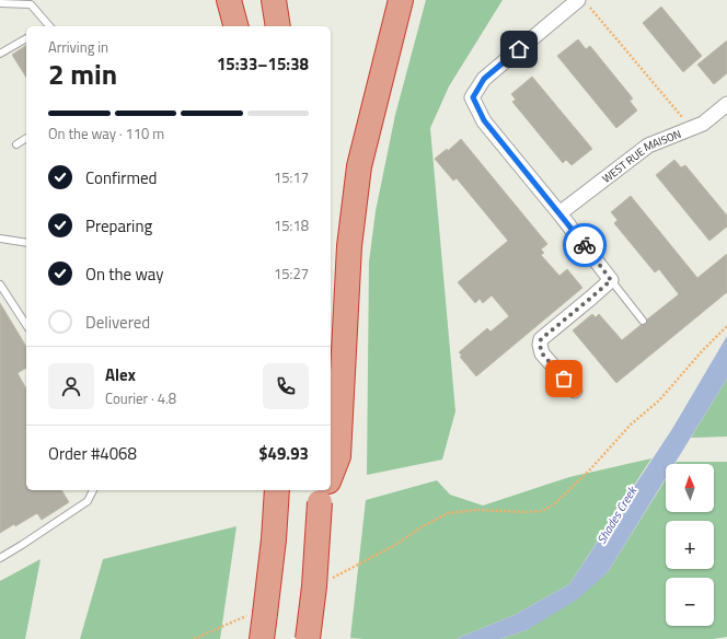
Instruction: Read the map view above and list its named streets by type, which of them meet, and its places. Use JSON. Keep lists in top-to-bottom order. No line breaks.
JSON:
{"streets":{"street":["WEST RUE MAISON"]},"water":["Shades Creek"],"north":"top","page":{"heading":["2 min","Arriving in","15:33–15:38"],"panel":["Alex","Courier · 4.8","Order #4068","$49.93"],"bar":"On the way · 110 m","list":[["Confirmed","15:17"],["Preparing","15:18"],["On the way","15:27"],"Delivered"],"map_buttons":["+","−"]}}
